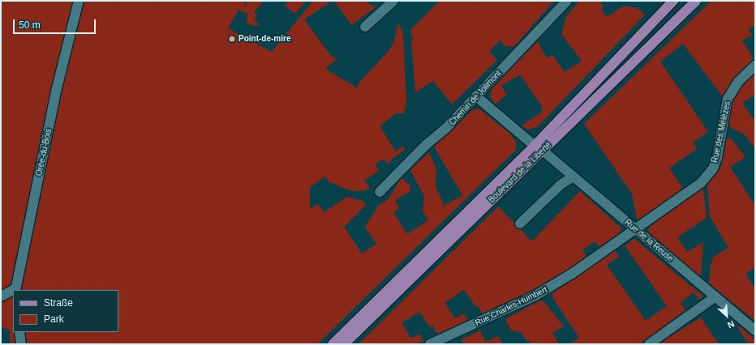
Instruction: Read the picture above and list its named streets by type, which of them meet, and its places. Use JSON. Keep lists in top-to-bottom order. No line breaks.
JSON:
{"streets":{"main road":["Boulevard de la Liberté"],"street":["Chemin de Jolimont","Rue des Mélèzes","Orée-du-Bois","Rue de la Reuse","Rue Charles-Humbert"]},"crossings":[["Chemin de Jolimont","Rue de la Reuse"],["Rue des Mélèzes","Rue de la Reuse"],["Rue des Mélèzes","Rue Charles-Humbert"],["Boulevard de la Liberté","Rue de la Reuse"],["Rue de la Reuse","Rue Charles-Humbert"]],"places":["Point-de-mire"],"legend":["Straße","Park"],"scale_bar":"50 m","north":"bottom right"}
